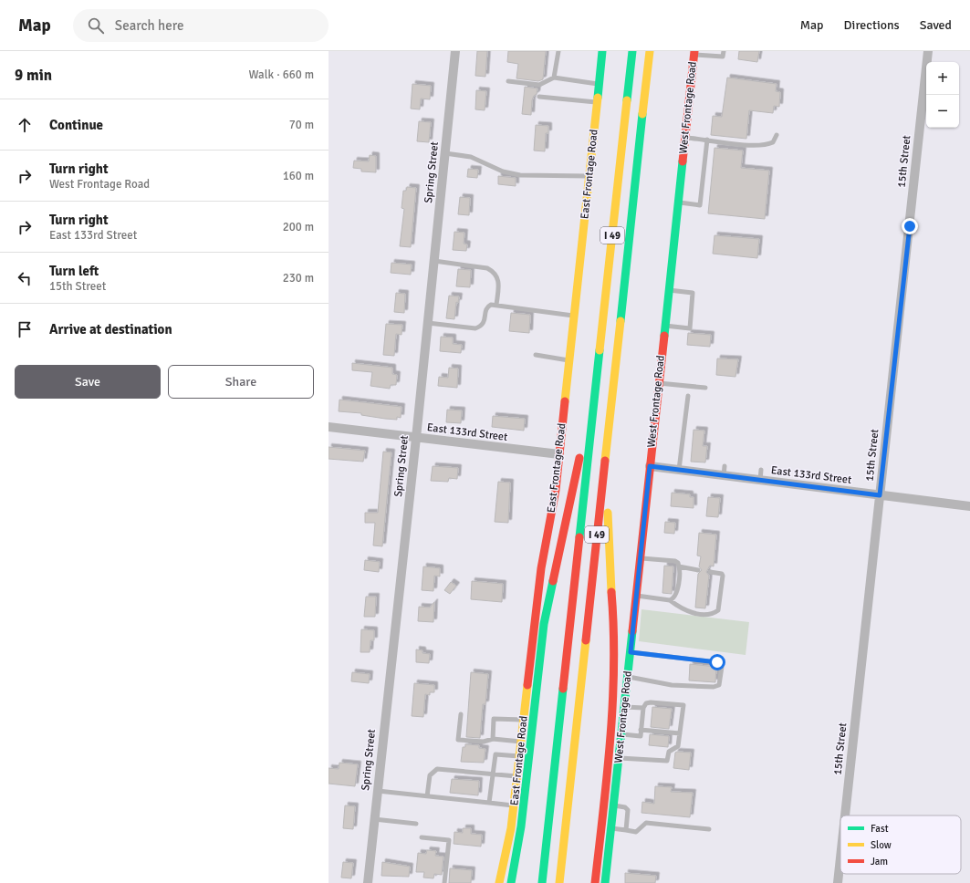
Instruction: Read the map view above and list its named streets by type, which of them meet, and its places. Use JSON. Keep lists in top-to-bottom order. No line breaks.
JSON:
{"streets":{"main road":["West Frontage Road","East Frontage Road","I 49"],"street":["15th Street","Spring Street","East 133rd Street"]},"crossings":[["West Frontage Road","East 133rd Street"],["15th Street","East 133rd Street"],["Spring Street","East 133rd Street"],["East Frontage Road","East 133rd Street"]],"legend":["Fast","Slow","Jam"],"page":{"header":"Map","search":"Search here","nav":["Map","Directions","Saved"],"heading":["9 min","Walk · 660 m"],"map_buttons":["+","−"],"list":[["Continue","70 m"],["Turn right","West Frontage Road","160 m"],["Turn right","East 133rd Street","200 m"],["Turn left","15th Street","230 m"],"Arrive at destination"],"buttons":["Save","Share"]}}
